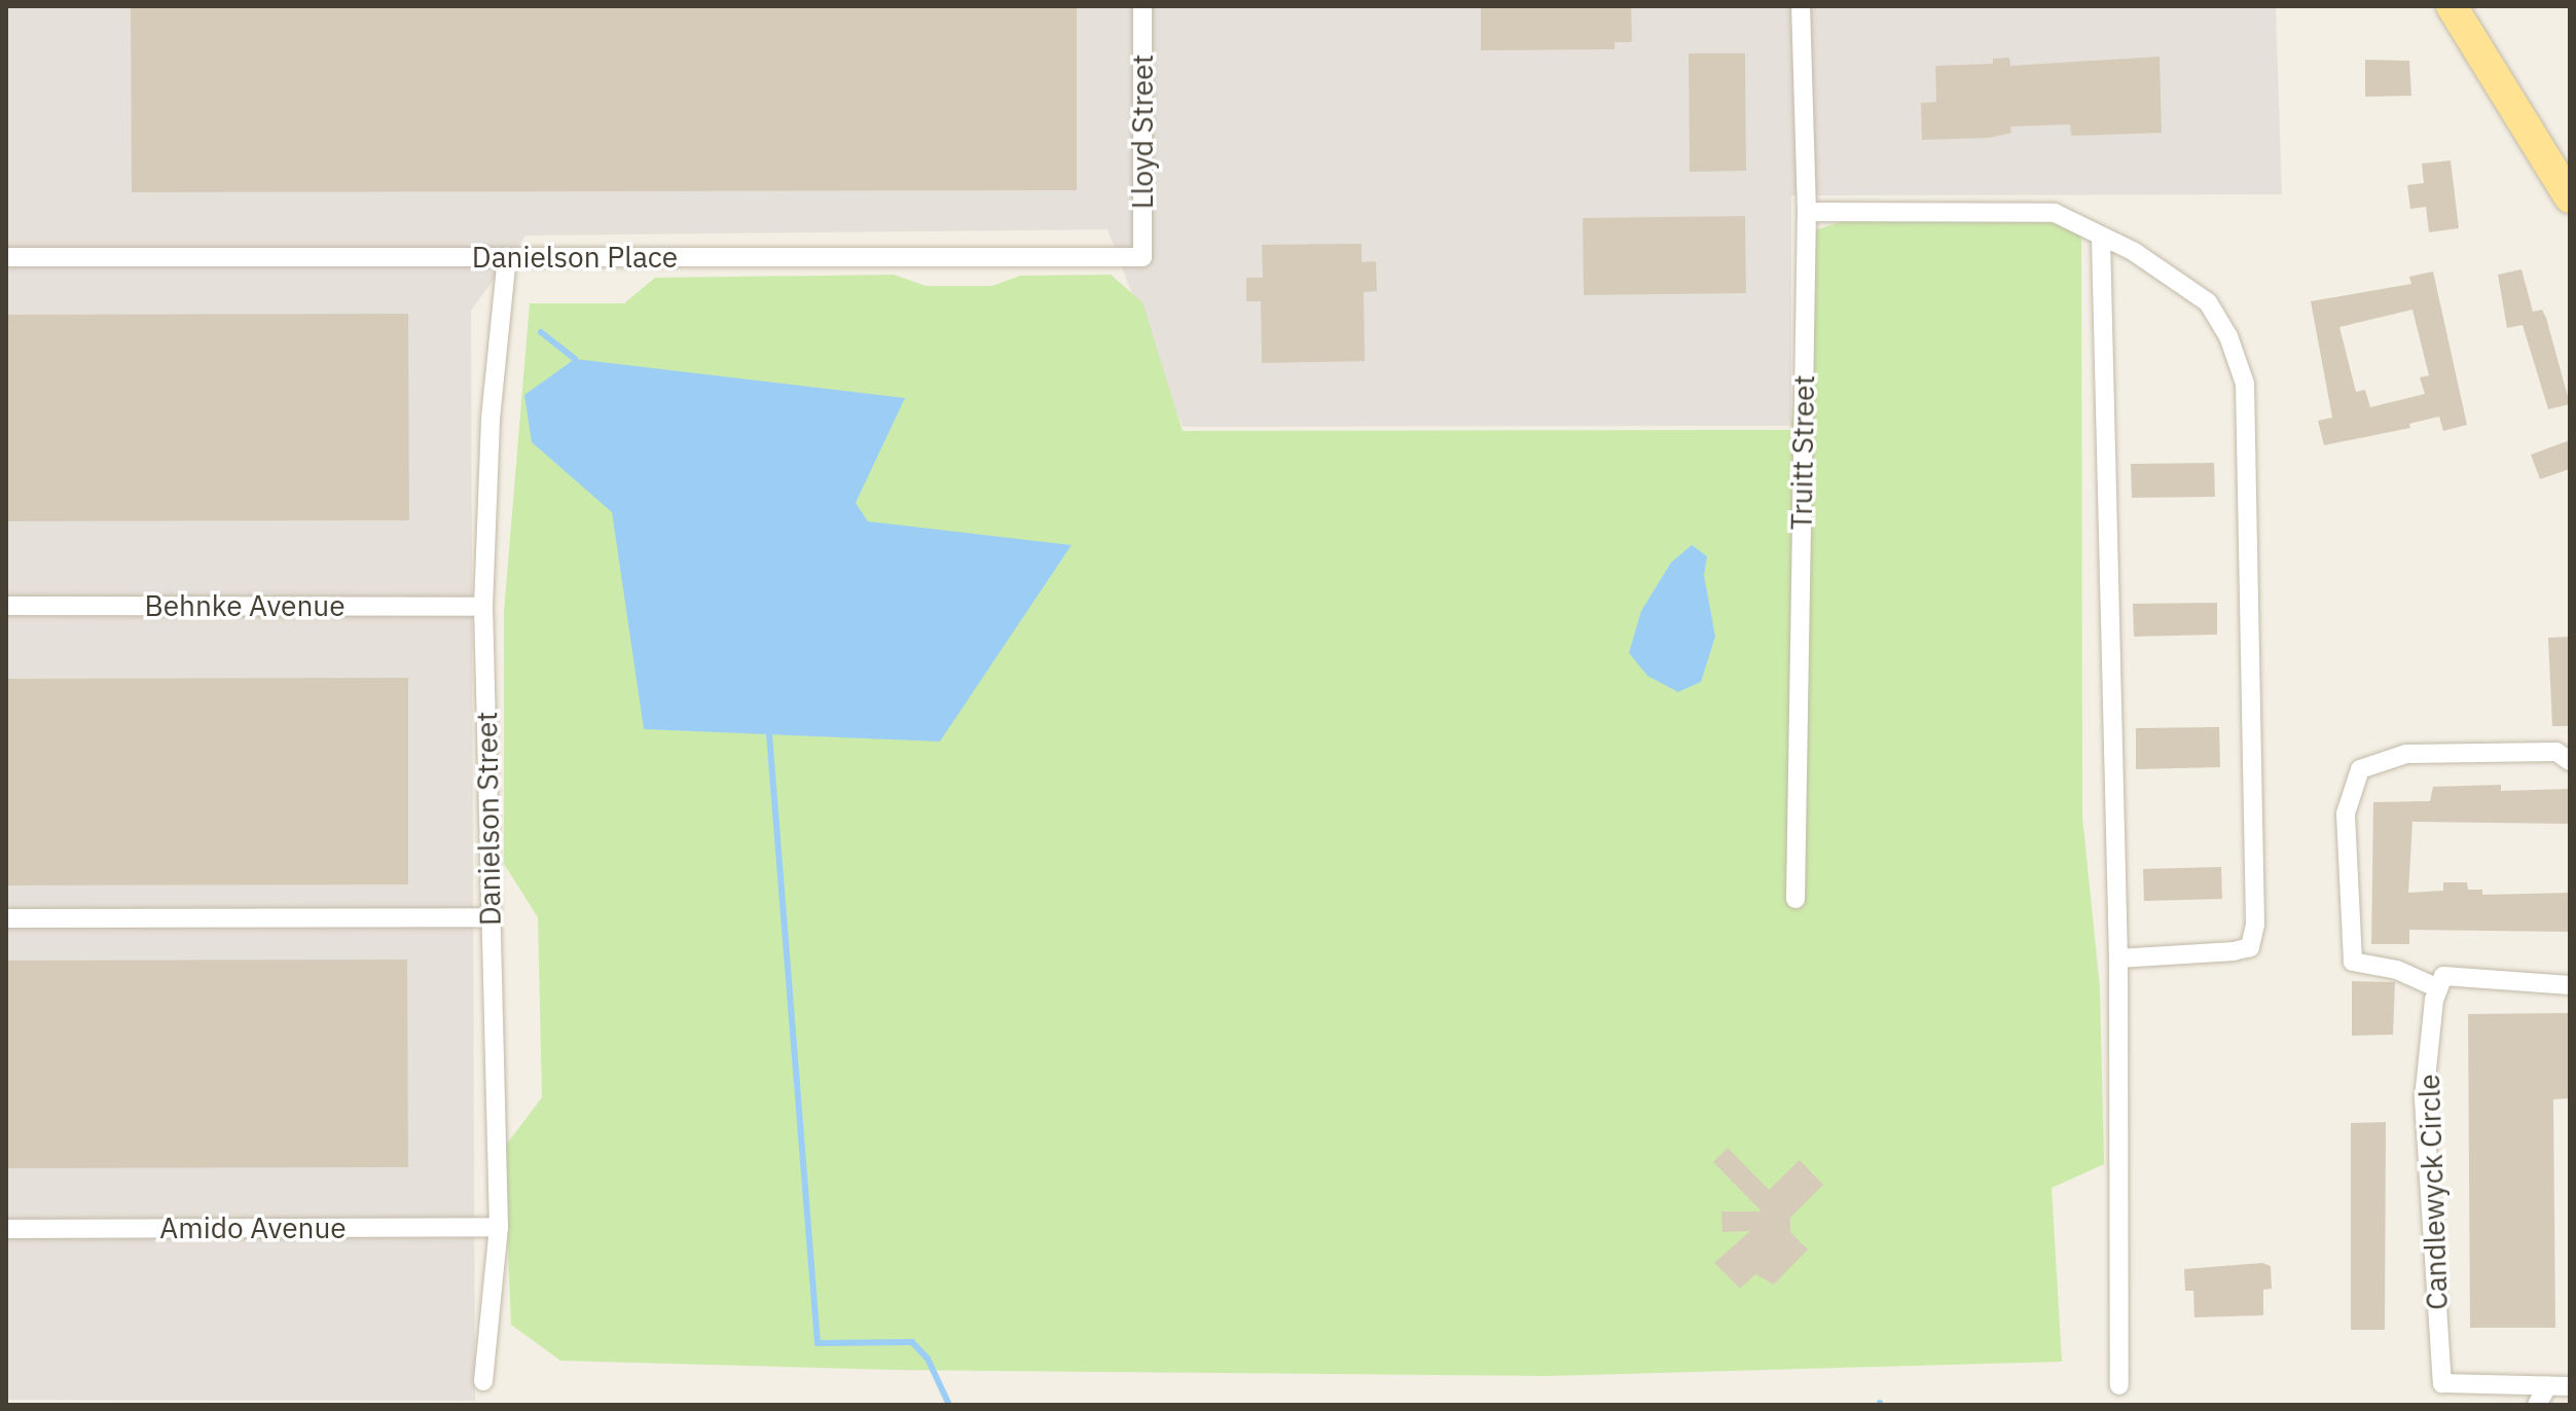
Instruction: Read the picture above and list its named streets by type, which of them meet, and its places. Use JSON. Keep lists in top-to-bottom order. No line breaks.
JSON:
{"streets":{"street":["Lloyd Street","Danielson Place","Truitt Street","Behnke Avenue","Danielson Street","Candlewyck Circle","Amido Avenue"]},"crossings":[["Lloyd Street","Danielson Place"],["Danielson Place","Danielson Street"],["Behnke Avenue","Danielson Street"],["Danielson Street","Amido Avenue"]]}
